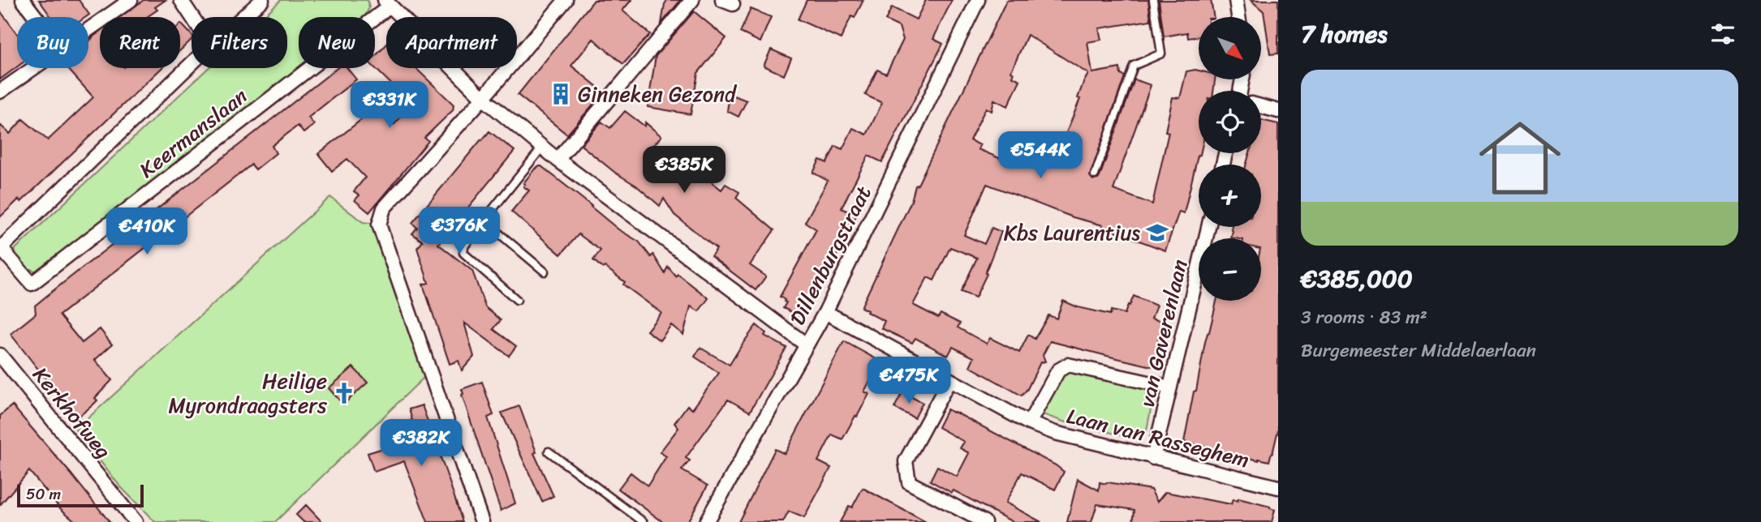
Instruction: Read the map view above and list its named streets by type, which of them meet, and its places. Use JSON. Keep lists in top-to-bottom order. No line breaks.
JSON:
{"streets":{"street":["Keermanslaan","Dillenburgstraat","van Gaverenlaan","Kerkhofweg","Laan van Rasseghem"]},"crossings":[["Dillenburgstraat","Laan van Rasseghem"],["van Gaverenlaan","Laan van Rasseghem"]],"places":{"building":["Ginneken Gezond"],"school or university":["Kbs Laurentius"],"church":["Heilige Myrondraagsters"]},"scale_bar":"50 m","north":"bottom right","page":{"heading":"7 homes","map_buttons":["+","−"],"chip":["Buy","Rent","Filters","New","Apartment"],"list":[{"name":"€385,000","note":"3 rooms · 83 m² · Burgemeester Middelaerlaan"}],"price":["€331K","€544K","€385K","€376K","€410K","€475K","€382K"],"scale":"50 m"}}
